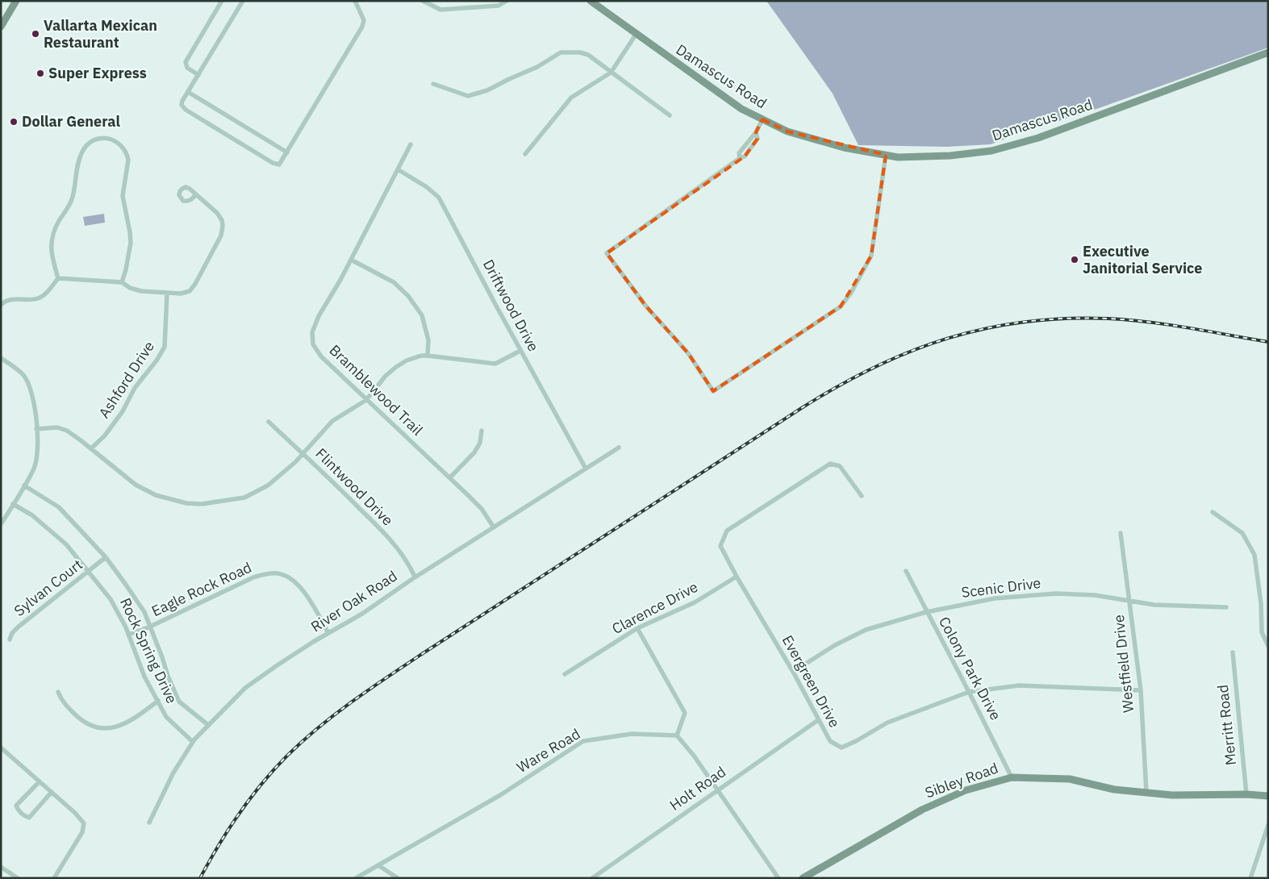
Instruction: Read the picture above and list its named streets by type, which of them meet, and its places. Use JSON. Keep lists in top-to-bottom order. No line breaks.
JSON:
{"streets":{"street":["Damascus Road","Driftwood Drive","Ashford Drive","Bramblewood Trail","Flintwood Drive","Sylvan Court","Scenic Drive","Eagle Rock Road","River Oak Road","Clarence Drive","Rock Spring Drive","Westfield Drive","Colony Park Drive","Evergreen Drive","Merritt Road","Ware Road","Sibley Road","Holt Road"]},"crossings":[["Driftwood Drive","Bramblewood Trail"],["Driftwood Drive","River Oak Road"],["Bramblewood Trail","River Oak Road"],["Flintwood Drive","River Oak Road"],["Sylvan Court","Rock Spring Drive"],["Scenic Drive","Westfield Drive"],["Scenic Drive","Colony Park Drive"],["Scenic Drive","Evergreen Drive"],["Eagle Rock Road","River Oak Road"],["Eagle Rock Road","Rock Spring Drive"],["River Oak Road","Rock Spring Drive"],["Clarence Drive","Evergreen Drive"],["Westfield Drive","Evergreen Drive"],["Westfield Drive","Sibley Road"],["Colony Park Drive","Evergreen Drive"],["Colony Park Drive","Sibley Road"],["Evergreen Drive","Holt Road"],["Merritt Road","Sibley Road"]],"places":["Vallarta Mexican Restaurant","Super Express","Dollar General","Executive Janitorial Service"]}
